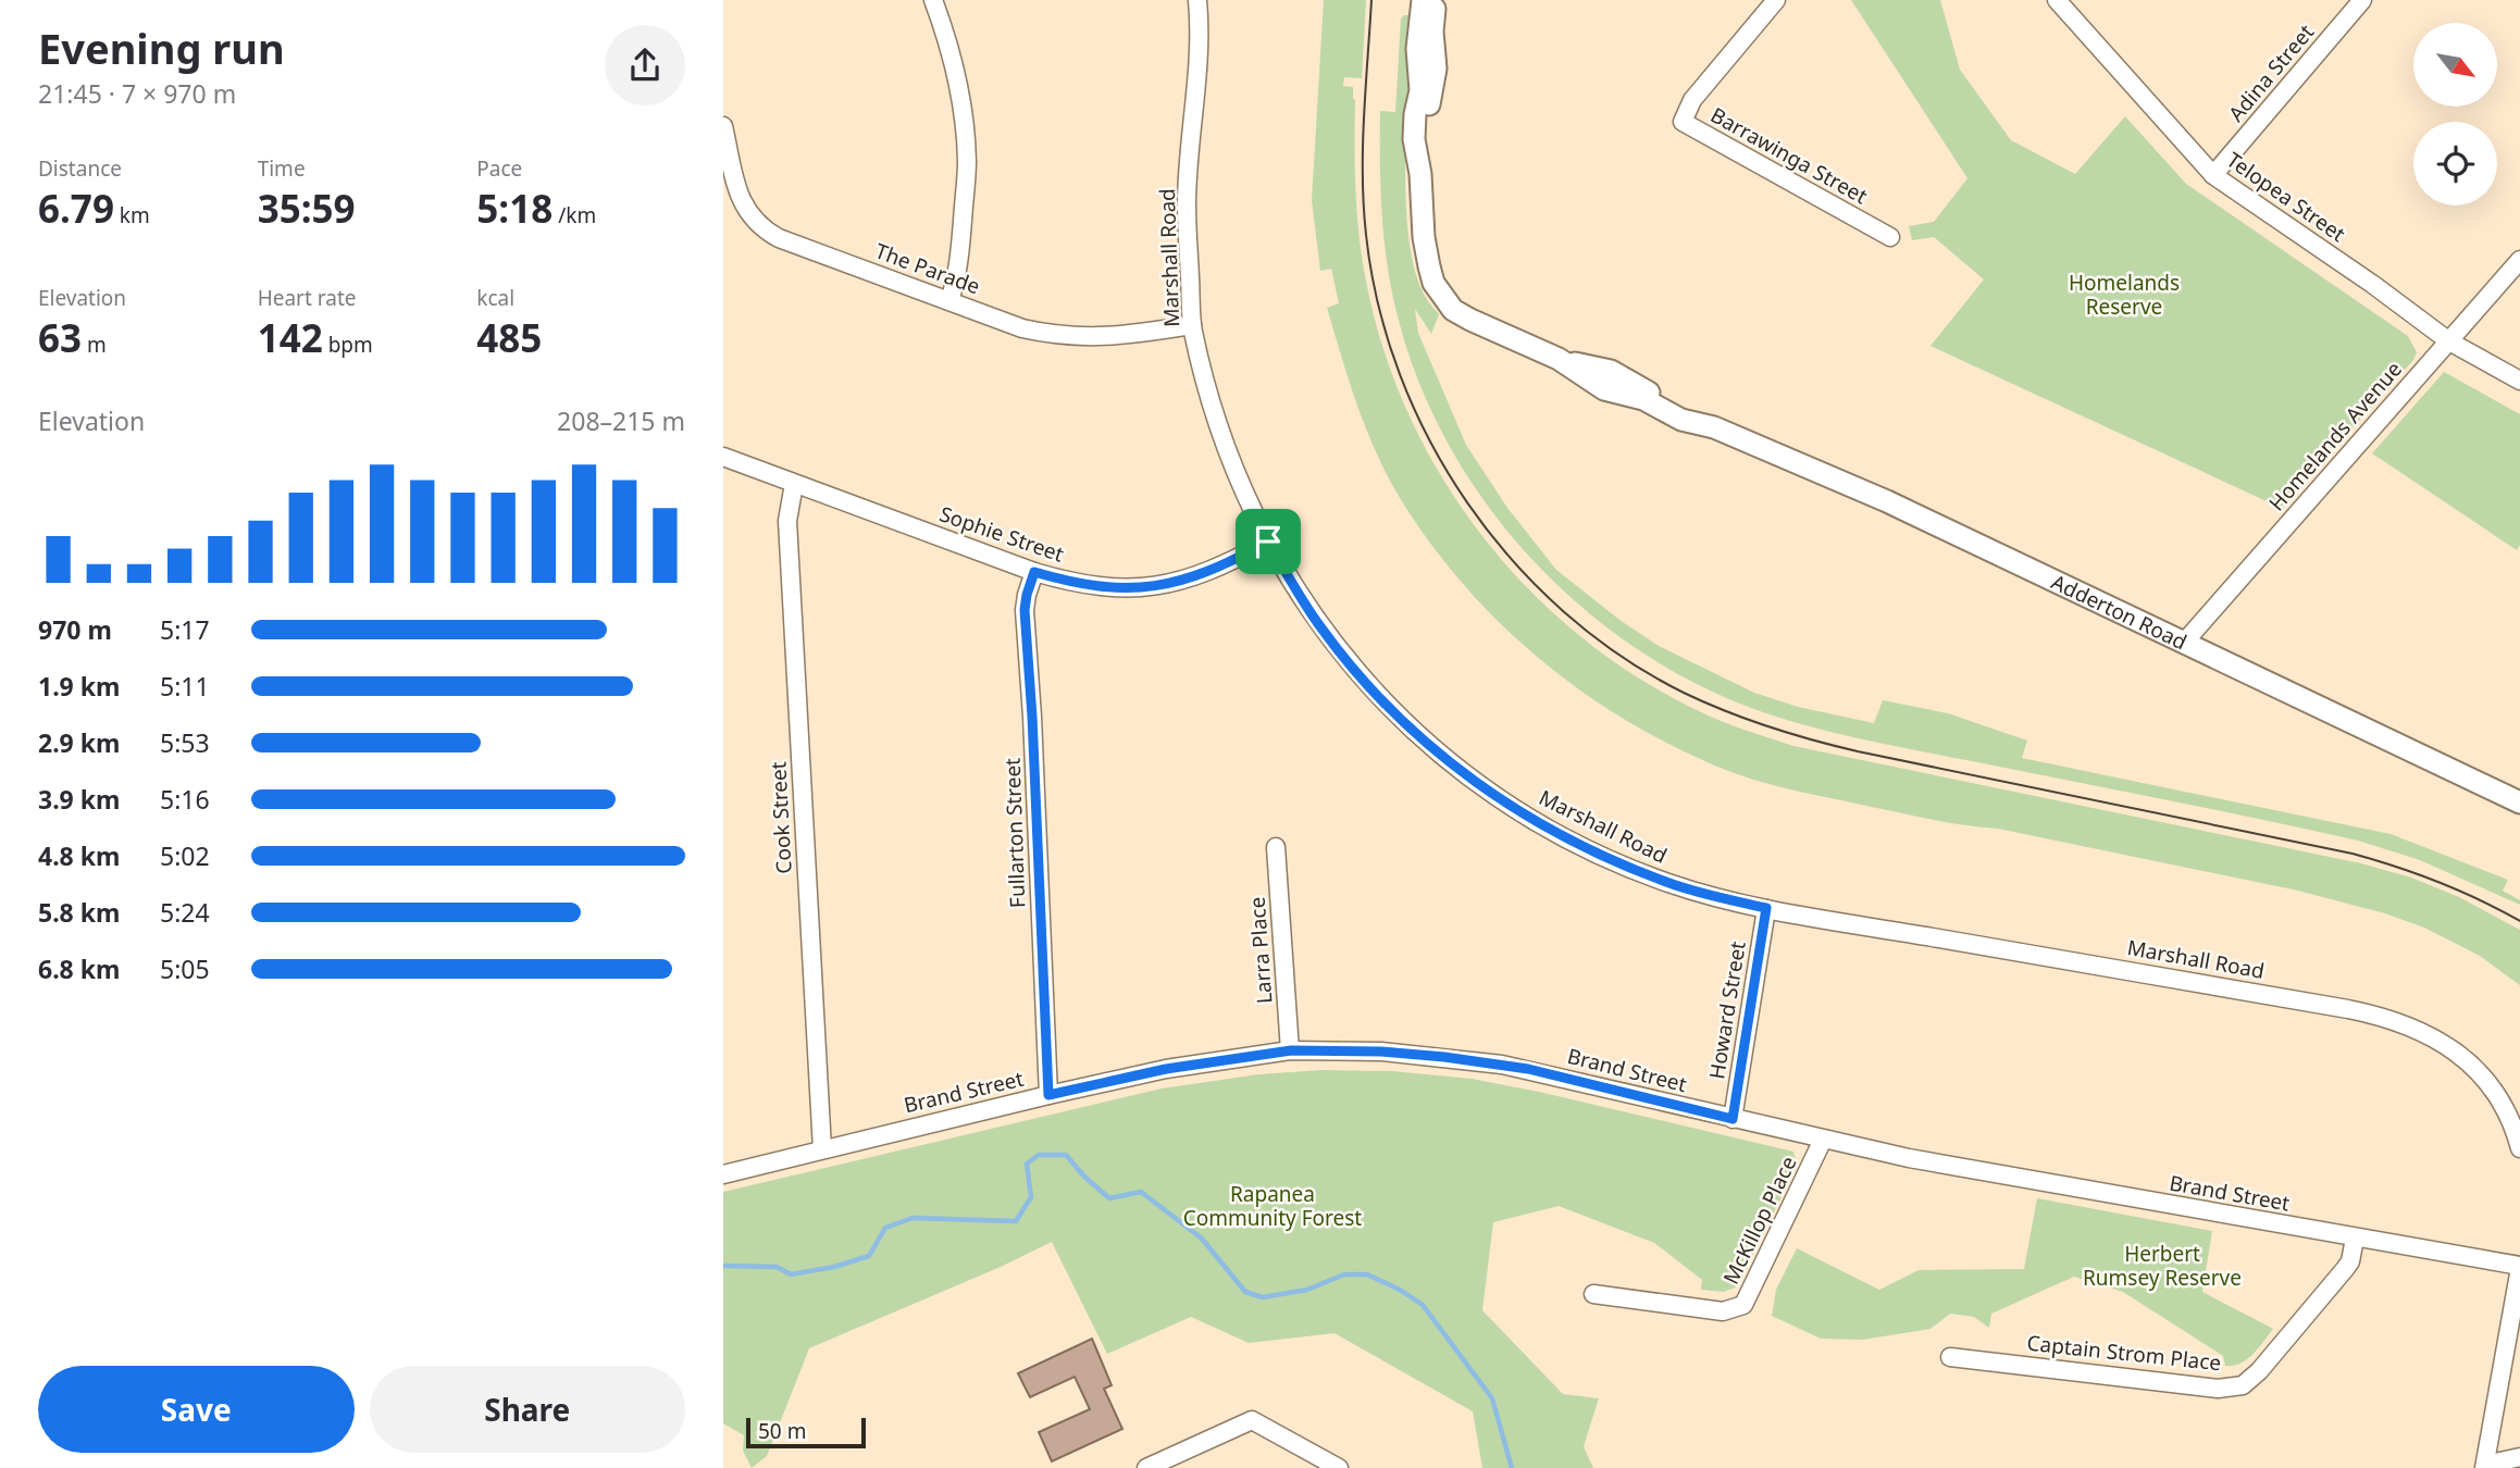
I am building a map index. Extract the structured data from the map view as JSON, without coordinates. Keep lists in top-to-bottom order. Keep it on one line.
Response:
{"streets":{"main road":["Adderton Road"],"street":["Adina Street","Barrawinga Street","Telopea Street","Marshall Road","The Parade","Homelands Avenue","Sophie Street","Cook Street","Fullarton Street","Larra Place","Howard Street","Brand Street","McKillop Place","Captain Strom Place"]},"crossings":[["Adina Street","Telopea Street"],["Telopea Street","Homelands Avenue"],["Marshall Road","The Parade"],["Marshall Road","Sophie Street"],["Marshall Road","Howard Street"],["Homelands Avenue","Adderton Road"],["Sophie Street","Cook Street"],["Sophie Street","Fullarton Street"],["Cook Street","Brand Street"],["Fullarton Street","Brand Street"],["Larra Place","Brand Street"],["Howard Street","Brand Street"],["Brand Street","McKillop Place"],["Brand Street","Captain Strom Place"]],"parks":["Homelands Reserve","Rapanea Community Forest","Herbert Rumsey Reserve"],"scale_bar":"50 m","north":"bottom right","page":{"heading":["Evening run","21:45 · 7 × 970 m"],"stats":[["Distance","6.79 km"],["Time","35:59"],["Pace","5:18 /km"],["Elevation","63 m"],["Heart rate","142 bpm"],["kcal","485"]],"chart":["Elevation","208–215 m"],"list":[{"name":"970 m","note":"5:17"},{"name":"1.9 km","note":"5:11"},{"name":"2.9 km","note":"5:53"},{"name":"3.9 km","note":"5:16"},{"name":"4.8 km","note":"5:02"},{"name":"5.8 km","note":"5:24"},{"name":"6.8 km","note":"5:05"}],"buttons":["Save","Share"],"scale":"50 m"}}
